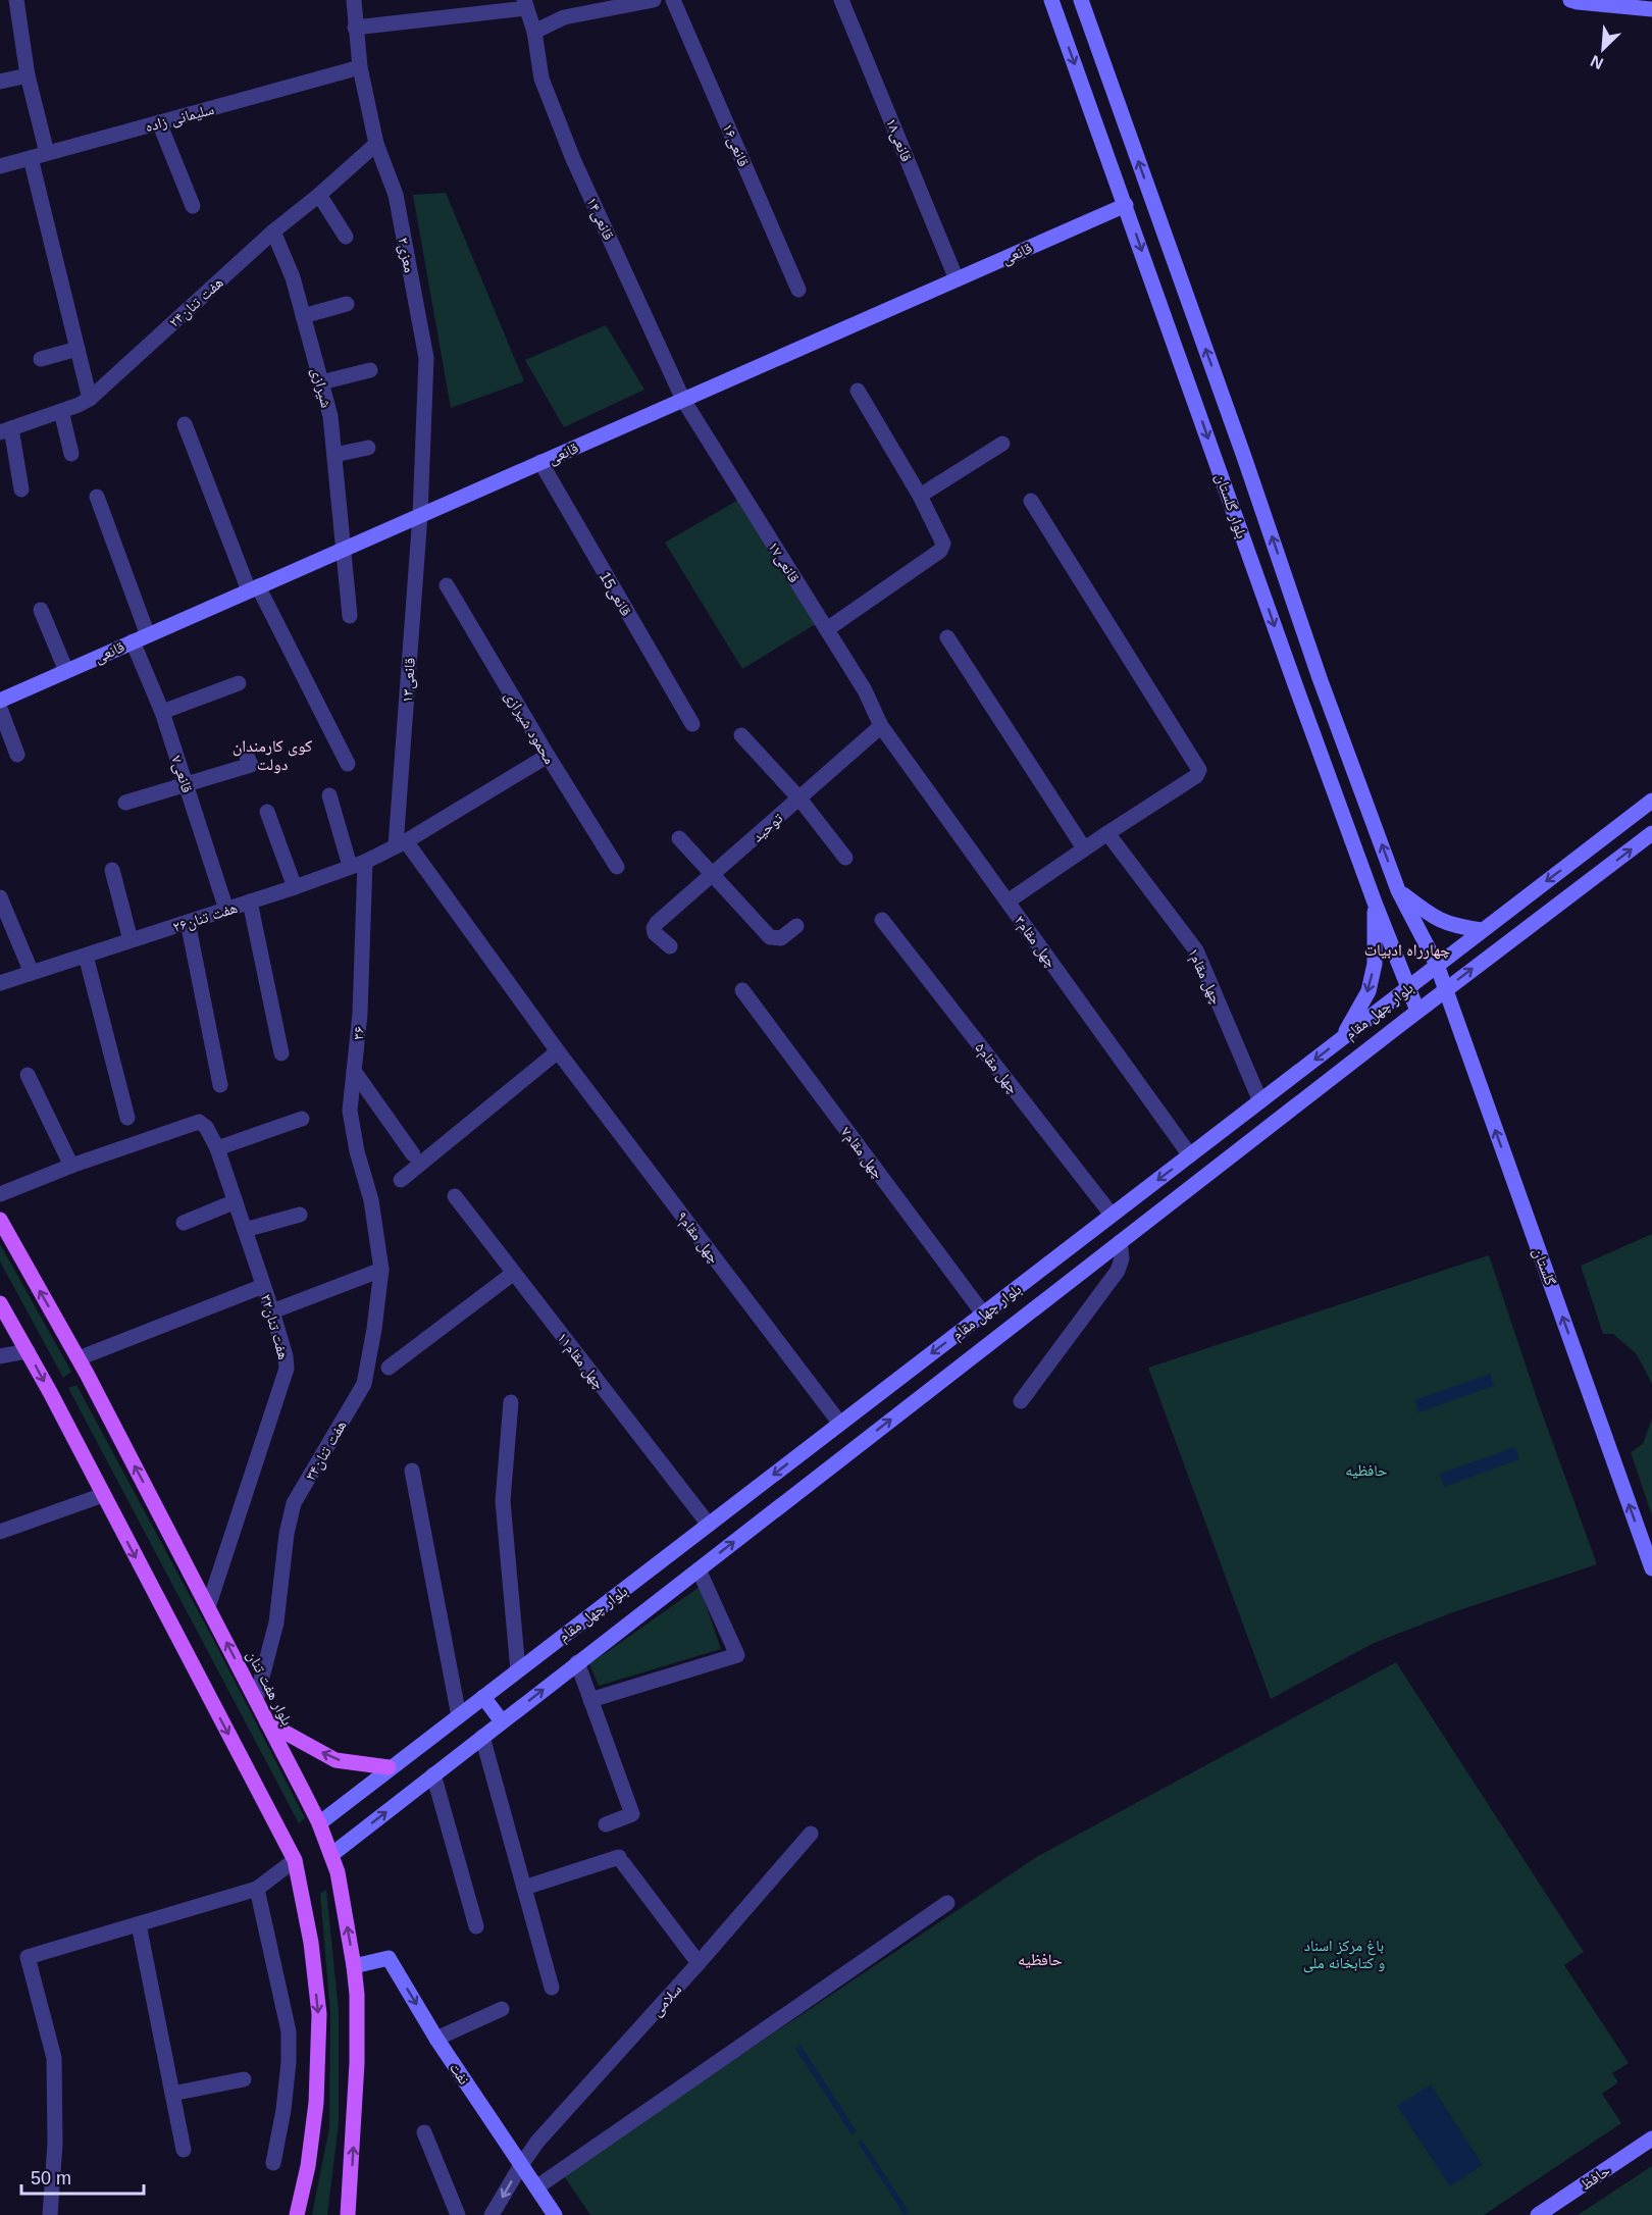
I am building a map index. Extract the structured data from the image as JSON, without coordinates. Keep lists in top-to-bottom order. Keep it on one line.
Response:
{"streets":{"main road":["قانعی","بلوار گلستان","بلوار چهل مقام","گلستان","بلوار هفت تنان","نفت","حافظ"],"street":["سلیمانی زاده","۱۸قانعی","۱۶قانعی","۱۴قانعی","۲معزی","هفت تنان۲۴","شیرازی","۱۷قانعی","15قانعی","۱۳قانعی","محمود شیرازی","۷قانعی","توحید","هفت تنان۲۶","چهل مقام۳","چهل مقام۱","۳۶","چهل مقام۵","چهل مقام۷","چهل مقام۹","هفت تنان۳۲","چهل مقام۱۱","هفت تنان۳۴","سلامی"]},"crossings":[["سلیمانی زاده","۲معزی"],["۱۸قانعی","قانعی"],["۱۴قانعی","قانعی"],["۱۴قانعی","۱۷قانعی"],["قانعی","۲معزی"],["قانعی","شیرازی"],["قانعی","بلوار گلستان"],["قانعی","۱۷قانعی"],["قانعی","15قانعی"],["قانعی","۱۳قانعی"],["قانعی","۷قانعی"],["۲معزی","هفت تنان۲۴"],["۲معزی","۱۳قانعی"],["هفت تنان۲۴","شیرازی"],["بلوار گلستان","بلوار چهل مقام"],["بلوار گلستان","گلستان"],["۱۷قانعی","توحید"],["۱۷قانعی","چهل مقام۳"],["۱۳قانعی","هفت تنان۲۶"],["۱۳قانعی","چهل مقام۹"],["محمود شیرازی","هفت تنان۲۶"],["۷قانعی","هفت تنان۲۶"],["توحید","چهل مقام۳"],["هفت تنان۲۶","۳۶"],["هفت تنان۲۶","چهل مقام۹"],["چهل مقام۳","بلوار چهل مقام"],["چهل مقام۱","بلوار چهل مقام"],["بلوار چهل مقام","چهل مقام۵"],["بلوار چهل مقام","چهل مقام۷"],["بلوار چهل مقام","چهل مقام۹"],["بلوار چهل مقام","گلستان"],["بلوار چهل مقام","چهل مقام۱۱"],["بلوار چهل مقام","بلوار هفت تنان"],["۳۶","هفت تنان۳۴"],["هفت تنان۳۲","بلوار هفت تنان"],["هفت تنان۳۴","بلوار هفت تنان"],["بلوار هفت تنان","نفت"],["سلامی","نفت"]],"one_way":["گلستان"],"districts":["کوی کارمندان دولت","چهارراه ادبیات","حافظیه"],"parks":["حافظیه","باغ مرکز اسناد و کتابخانه ملی"],"scale_bar":"50 m","north":"bottom left"}
